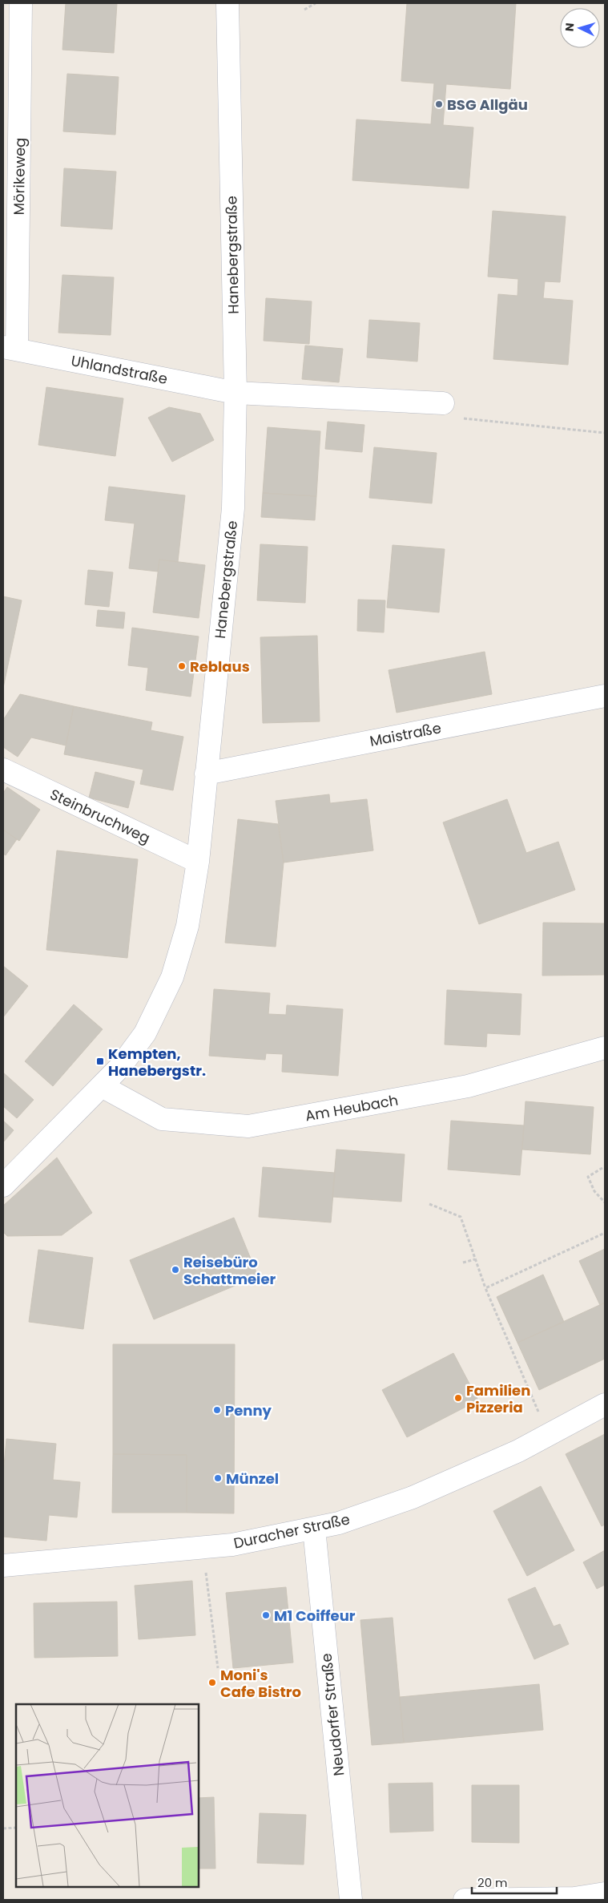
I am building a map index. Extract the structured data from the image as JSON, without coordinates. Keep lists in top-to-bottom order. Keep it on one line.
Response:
{"streets":{"street":["Mörikeweg","Hanebergstraße","Uhlandstraße","Maistraße","Steinbruchweg","Am Heubach","Duracher Straße","Neudorfer Straße"]},"crossings":[["Mörikeweg","Uhlandstraße"],["Hanebergstraße","Uhlandstraße"],["Hanebergstraße","Maistraße"],["Hanebergstraße","Steinbruchweg"],["Hanebergstraße","Am Heubach"],["Duracher Straße","Neudorfer Straße"]],"places":{"other":["BSG Allgäu","Reblaus","Reisebüro Schattmeier","Familien Pizzeria","Penny","Münzel","M1 Coiffeur","Moni's Cafe Bistro"],"transit":["Kempten, Hanebergstr."]},"scale_bar":"20 m","north":"left"}
